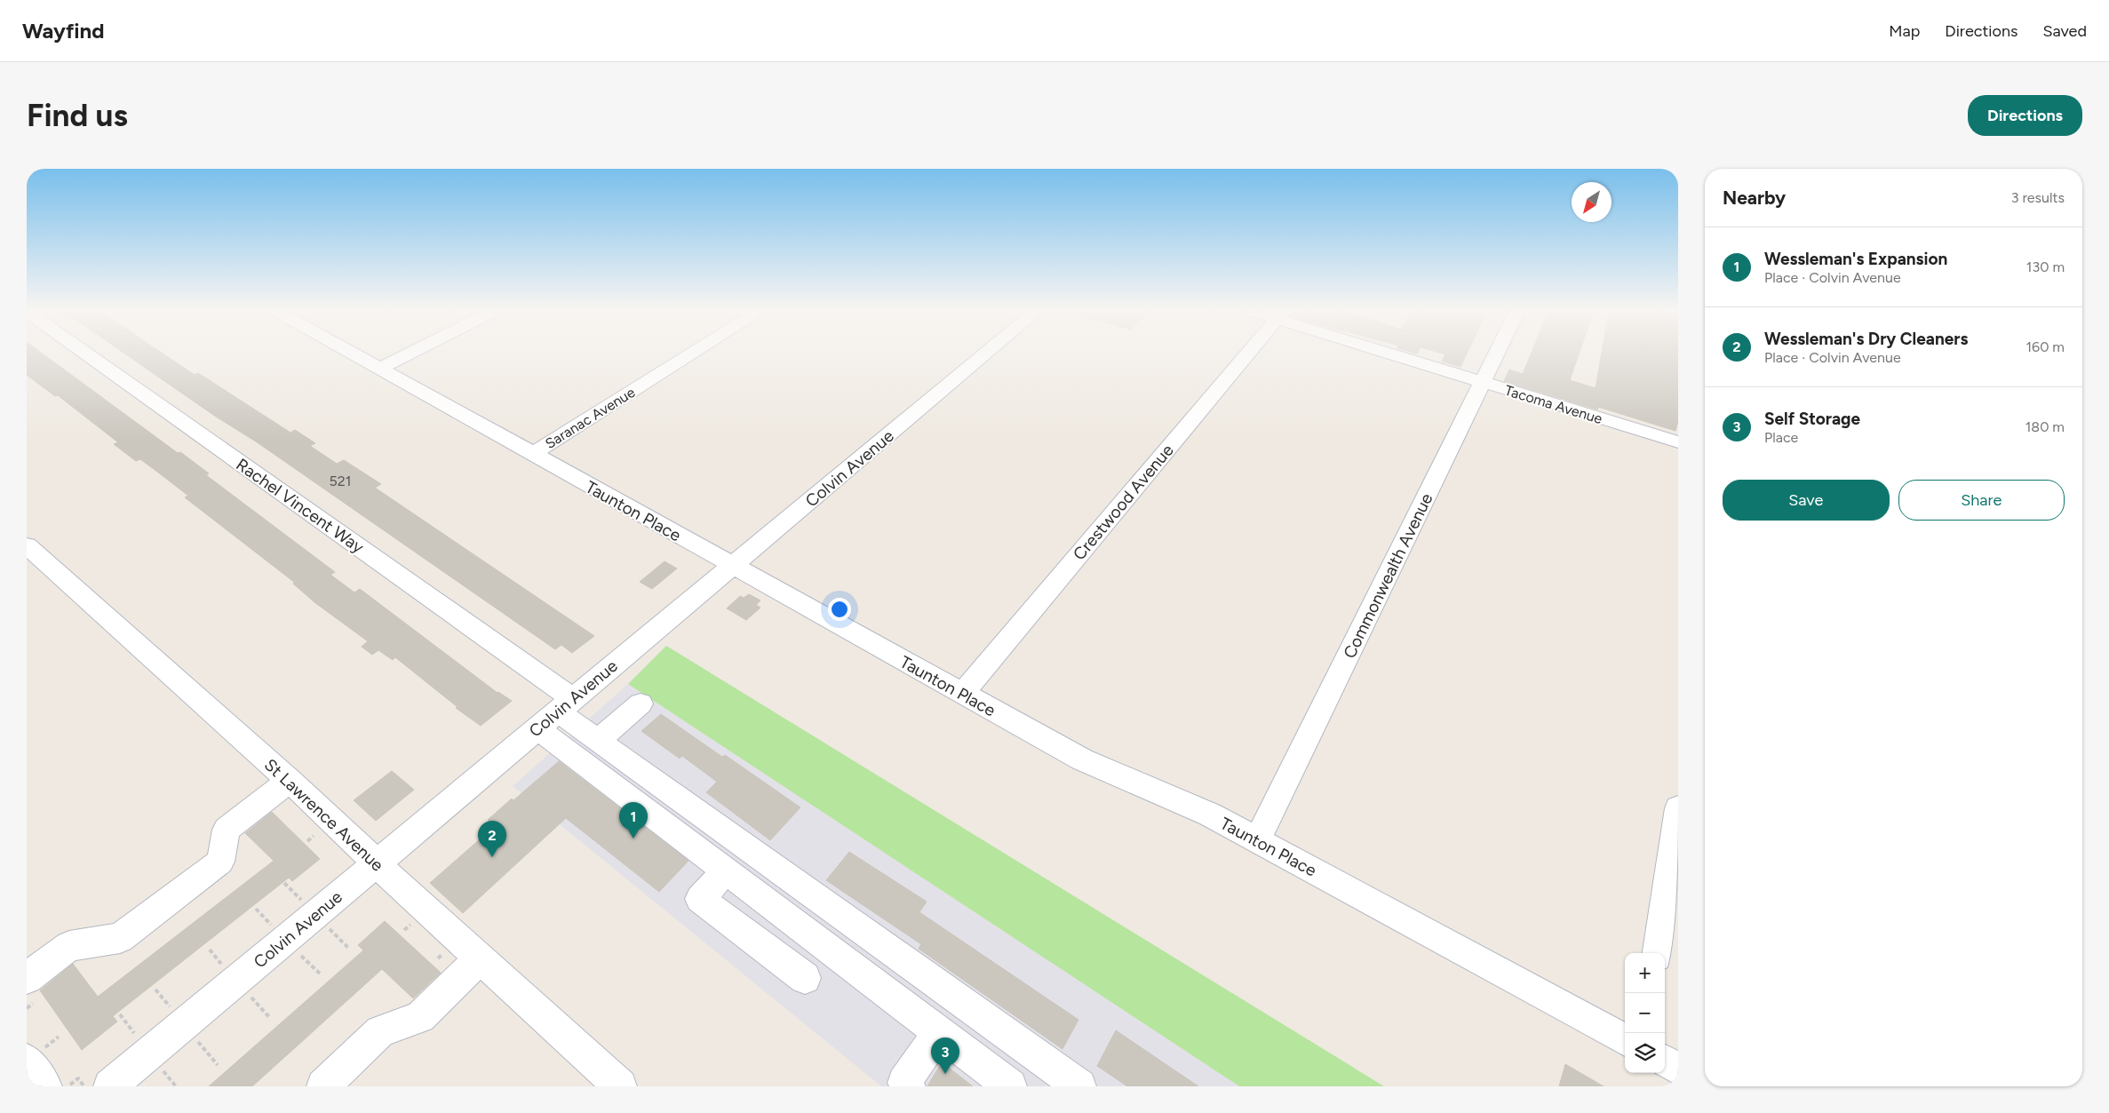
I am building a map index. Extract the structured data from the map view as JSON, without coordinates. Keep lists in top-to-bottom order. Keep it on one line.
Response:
{"streets":{"street":["Tacoma Avenue","Saranac Avenue","Colvin Avenue","Crestwood Avenue","Rachel Vincent Way","Taunton Place","Commonwealth Avenue","St Lawrence Avenue"]},"crossings":[["Tacoma Avenue","Commonwealth Avenue"],["Saranac Avenue","Taunton Place"],["Colvin Avenue","Rachel Vincent Way"],["Colvin Avenue","Taunton Place"],["Colvin Avenue","St Lawrence Avenue"],["Crestwood Avenue","Taunton Place"],["Taunton Place","Commonwealth Avenue"]],"house_numbers":["521"],"north":"bottom left","page":{"header":"Wayfind","nav":["Map","Directions","Saved"],"buttons":["Directions",["Save","Share"]],"title":"Find us","heading":["Nearby","3 results"],"list":[{"mark":"1","name":"Wessleman's Expansion","note":"Place · Colvin Avenue","value":"130 m"},{"mark":"2","name":"Wessleman's Dry Cleaners","note":"Place · Colvin Avenue","value":"160 m"},{"mark":"3","name":"Self Storage","note":"Place","value":"180 m"}],"pins":["1","2","3"],"map_buttons":["+","−"]}}
